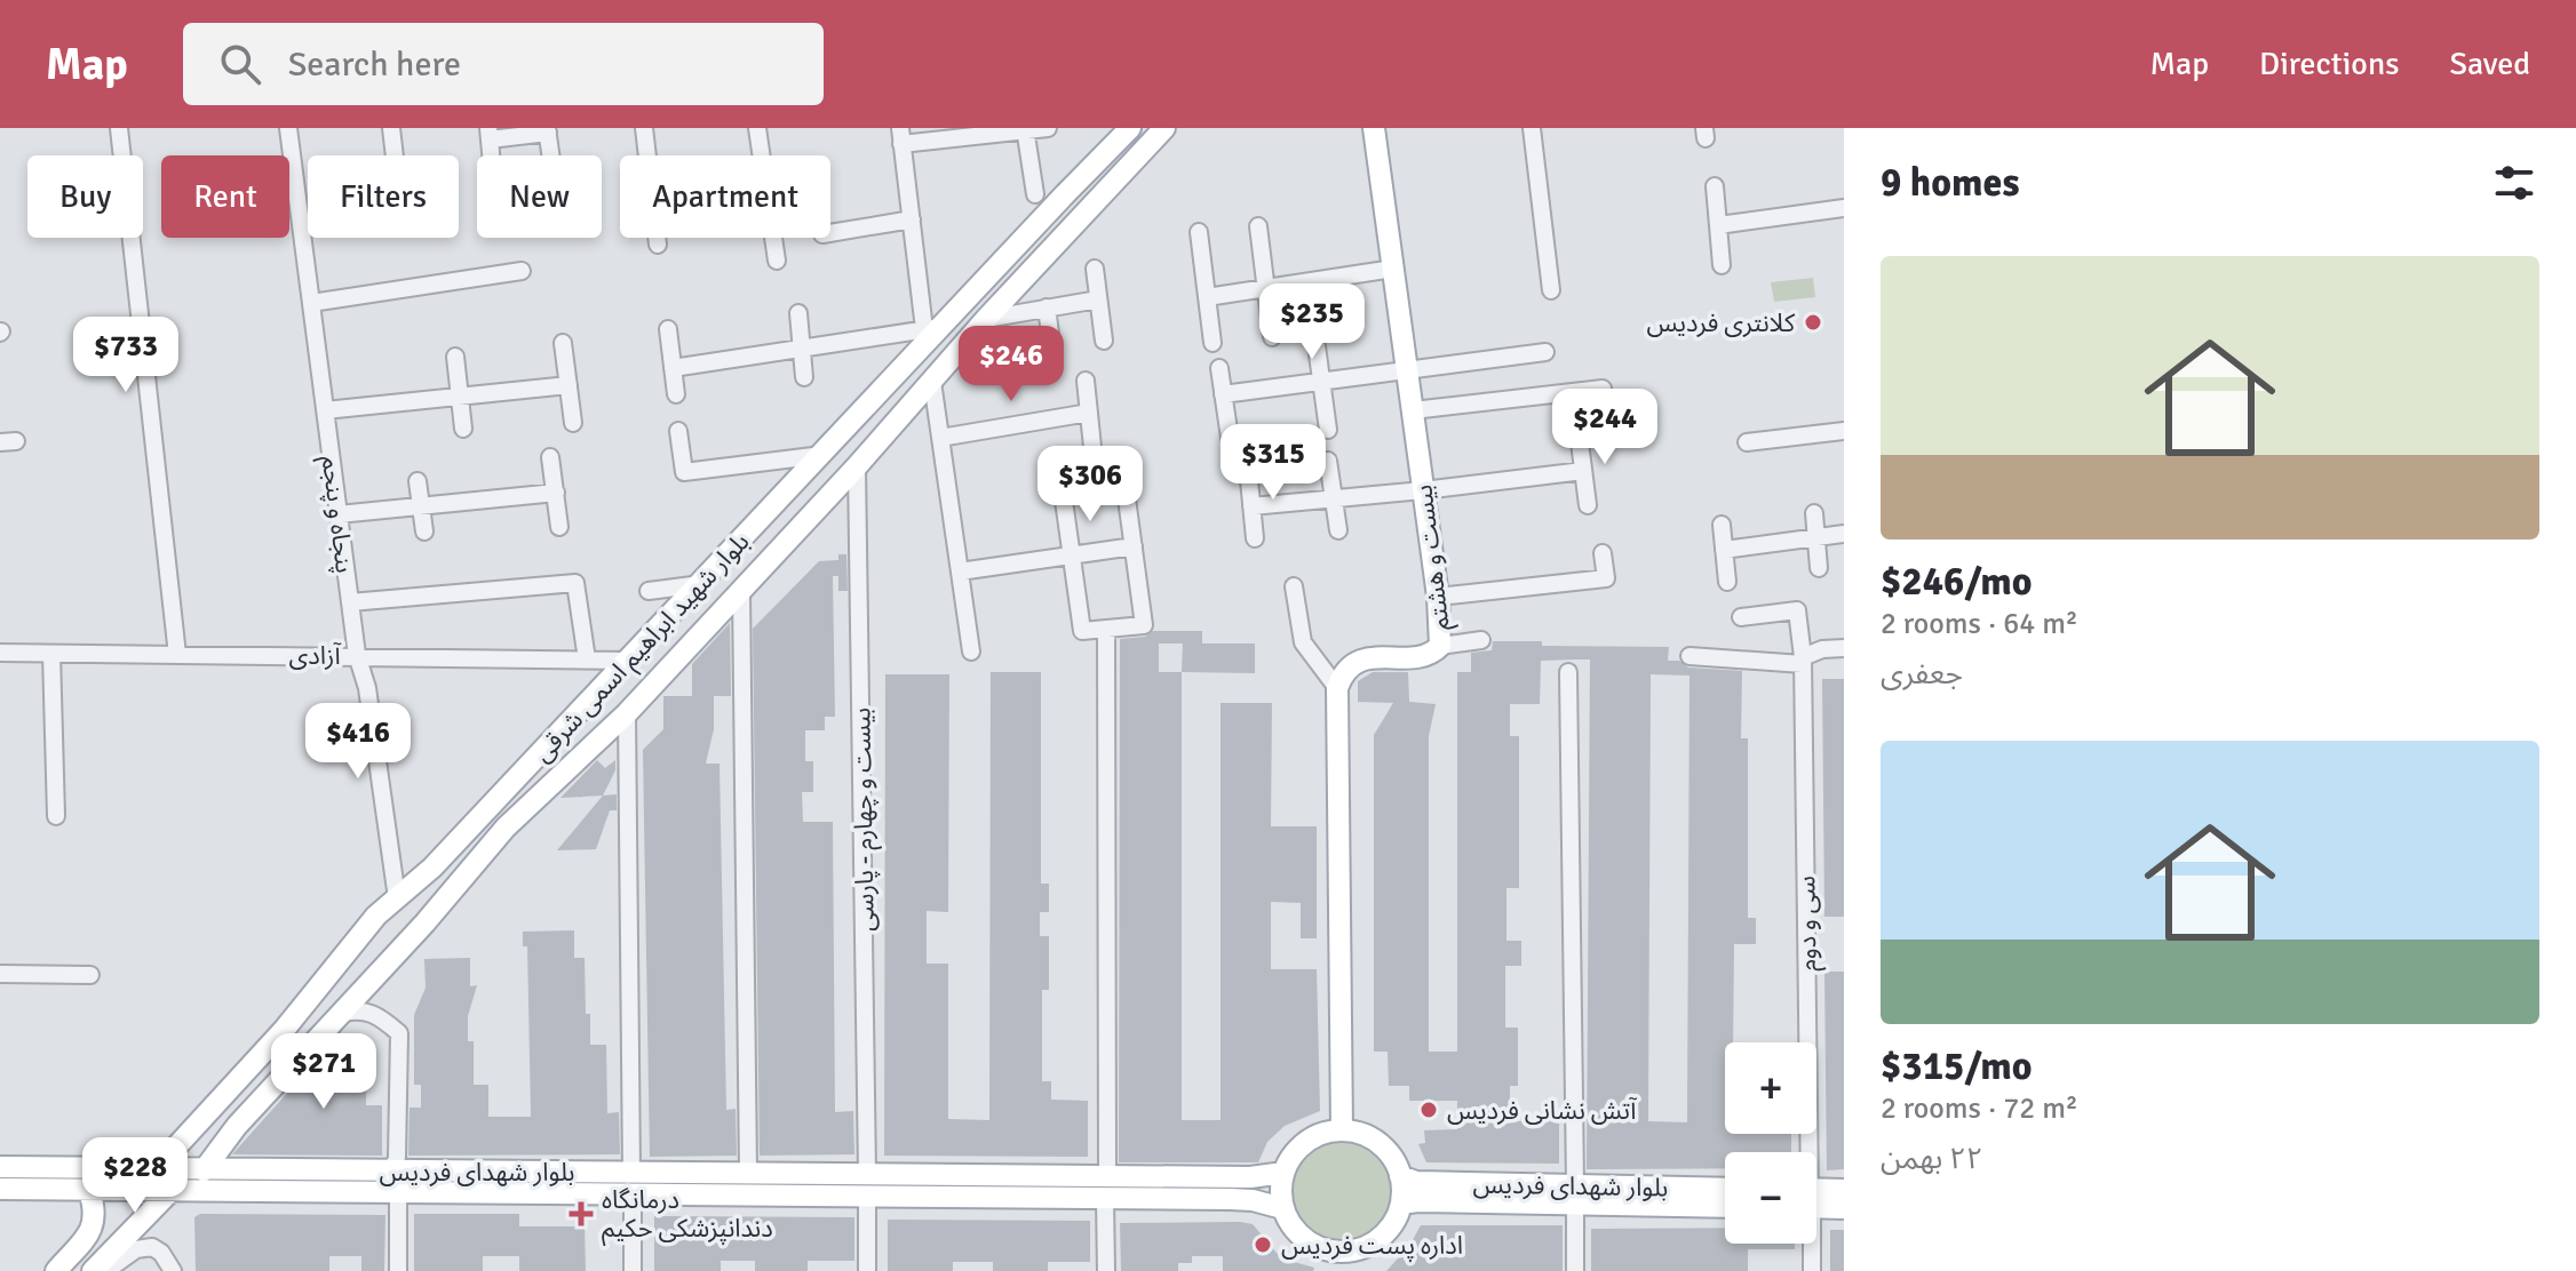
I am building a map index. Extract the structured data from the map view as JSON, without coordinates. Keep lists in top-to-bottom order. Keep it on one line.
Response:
{"streets":{"main road":["بیست و هشتم","بلوار شهید ابراهیم اسمی شرقی","بلوار شهدای فردیس"],"street":["پنجاه و پنجم","آزادی","بیست و چهارم - پارسی","سی و دوم"]},"crossings":[["پنجاه و پنجم","بلوار شهید ابراهیم اسمی شرقی"],["پنجاه و پنجم","آزادی"],["بلوار شهید ابراهیم اسمی شرقی","آزادی"],["بلوار شهید ابراهیم اسمی شرقی","بیست و چهارم - پارسی"],["بلوار شهید ابراهیم اسمی شرقی","بلوار شهدای فردیس"],["بیست و چهارم - پارسی","بلوار شهدای فردیس"]],"places":{"other":["کلانتری فردیس","آتش نشانی فردیس","اداره پست فردیس"],"health":["درمانگاه دندانپزشکی حکیم"]},"page":{"header":"Map","search":"Search here","nav":["Map","Directions","Saved"],"heading":"9 homes","chip":["Buy","Rent","Filters","New","Apartment"],"list":[{"name":"$246/mo","note":"2 rooms · 64 m² · جعفری"},{"name":"$315/mo","note":"2 rooms · 72 m² · ٢٢ بهمن"}],"price":["$235","$733","$246","$244","$315","$306","$416","$271","$228"],"map_buttons":["+","−"]}}
